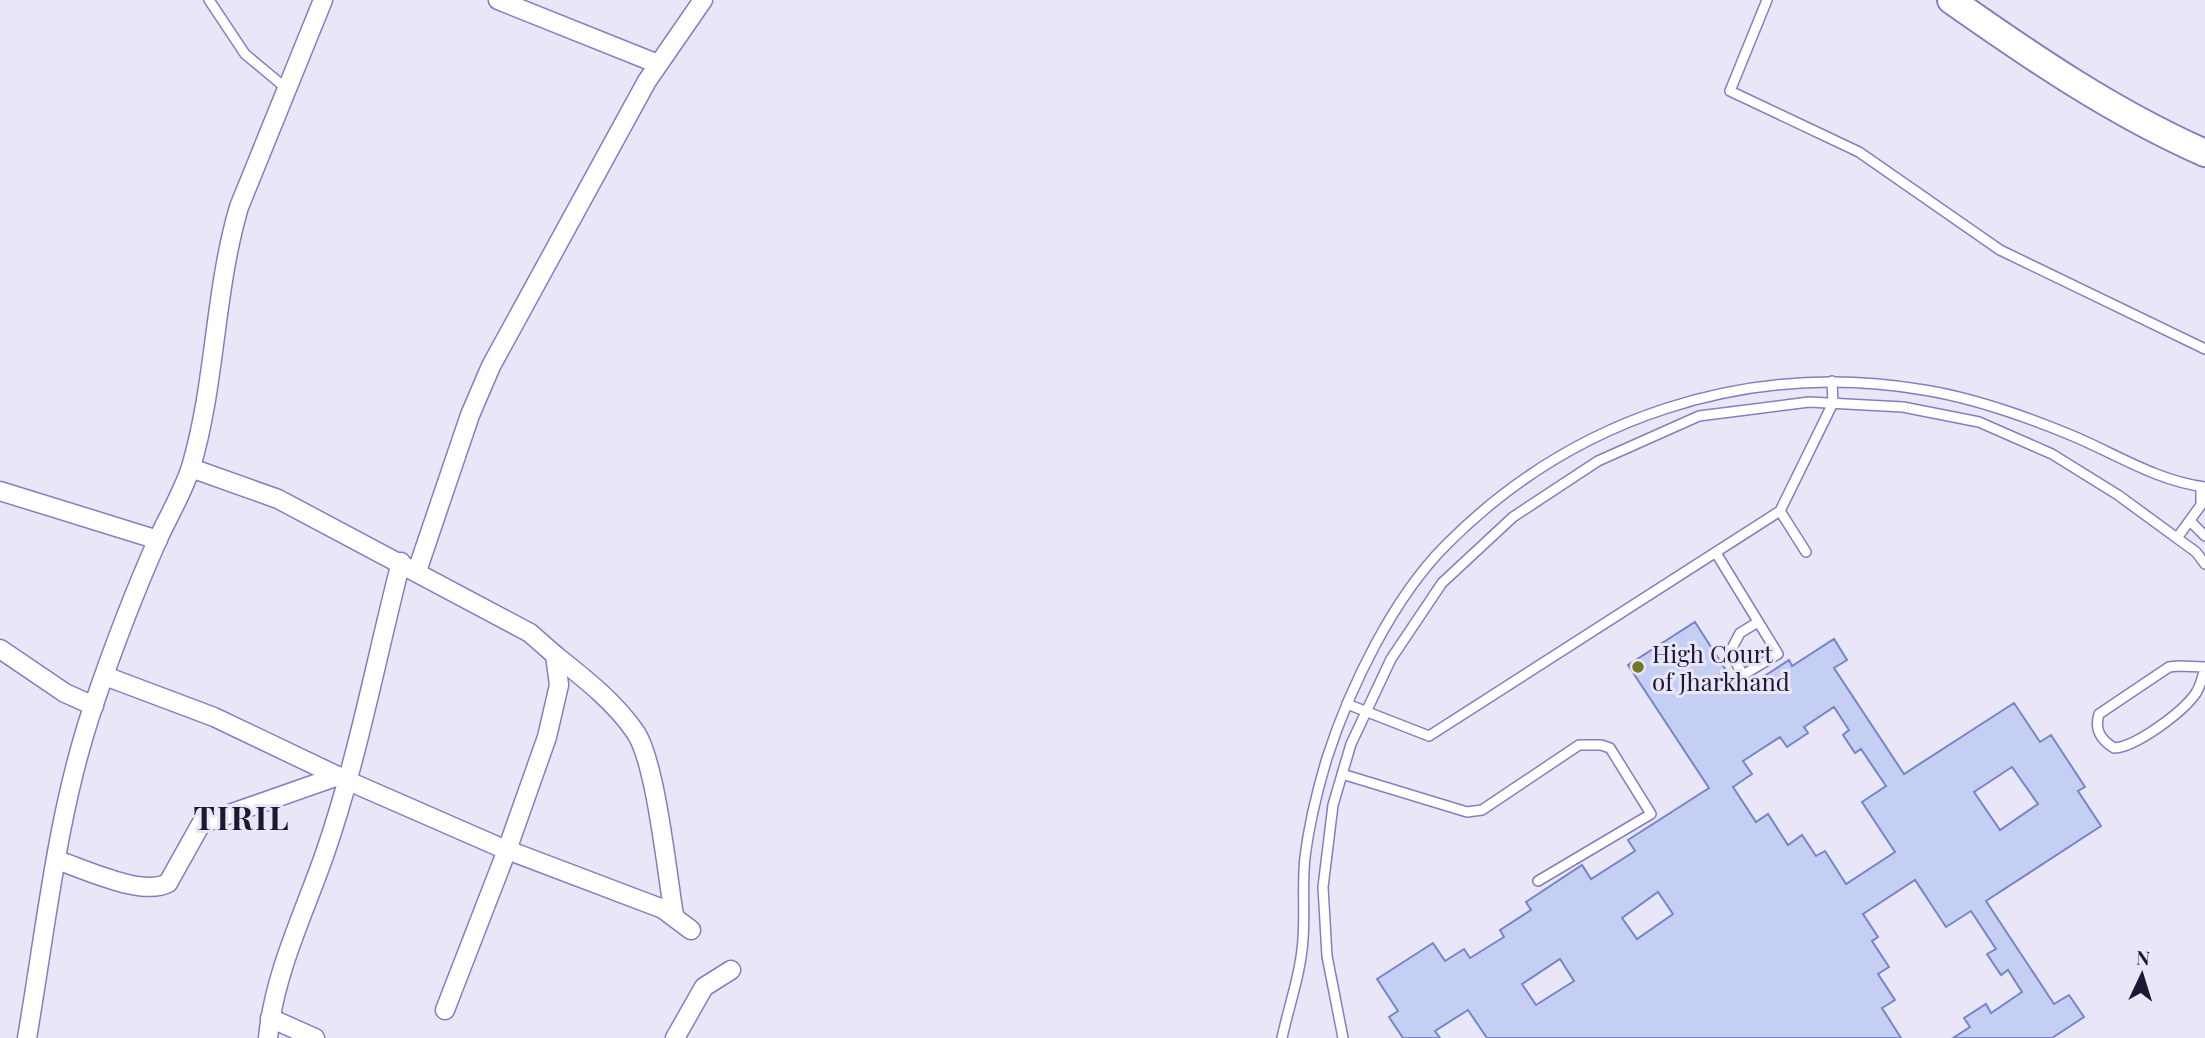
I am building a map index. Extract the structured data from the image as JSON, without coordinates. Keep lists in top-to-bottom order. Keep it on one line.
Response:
{"districts":["TIRIL"],"places":["High Court of Jharkhand"],"north":"top"}
